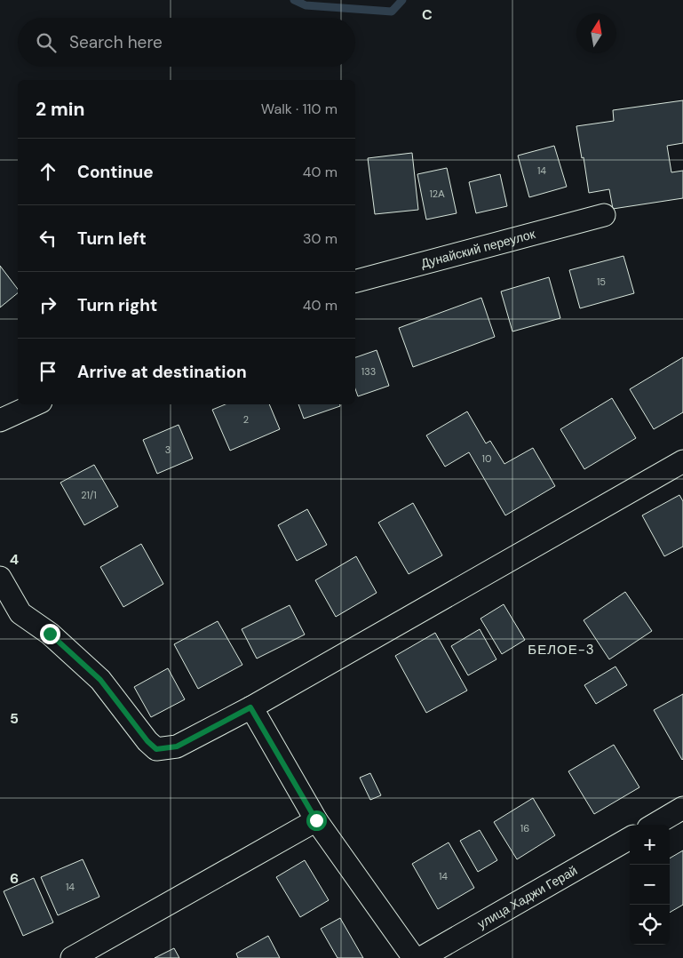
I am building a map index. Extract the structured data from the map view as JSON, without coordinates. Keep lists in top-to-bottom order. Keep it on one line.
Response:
{"streets":{"street":["Дунайский переулок","улица Хаджи Герай"]},"districts":["БЕЛОЕ-3"],"house_numbers":["14","12А","15","133","2","3","10","21/1","16","14","14"],"north":"top","page":{"search":"Search here","heading":["2 min","Walk · 110 m"],"list":[["Continue","40 m"],["Turn left","30 m"],["Turn right","40 m"],"Arrive at destination"],"map_buttons":["+","−"]},"grid":{"columns":["C"],"rows":["4","5","6"]}}
